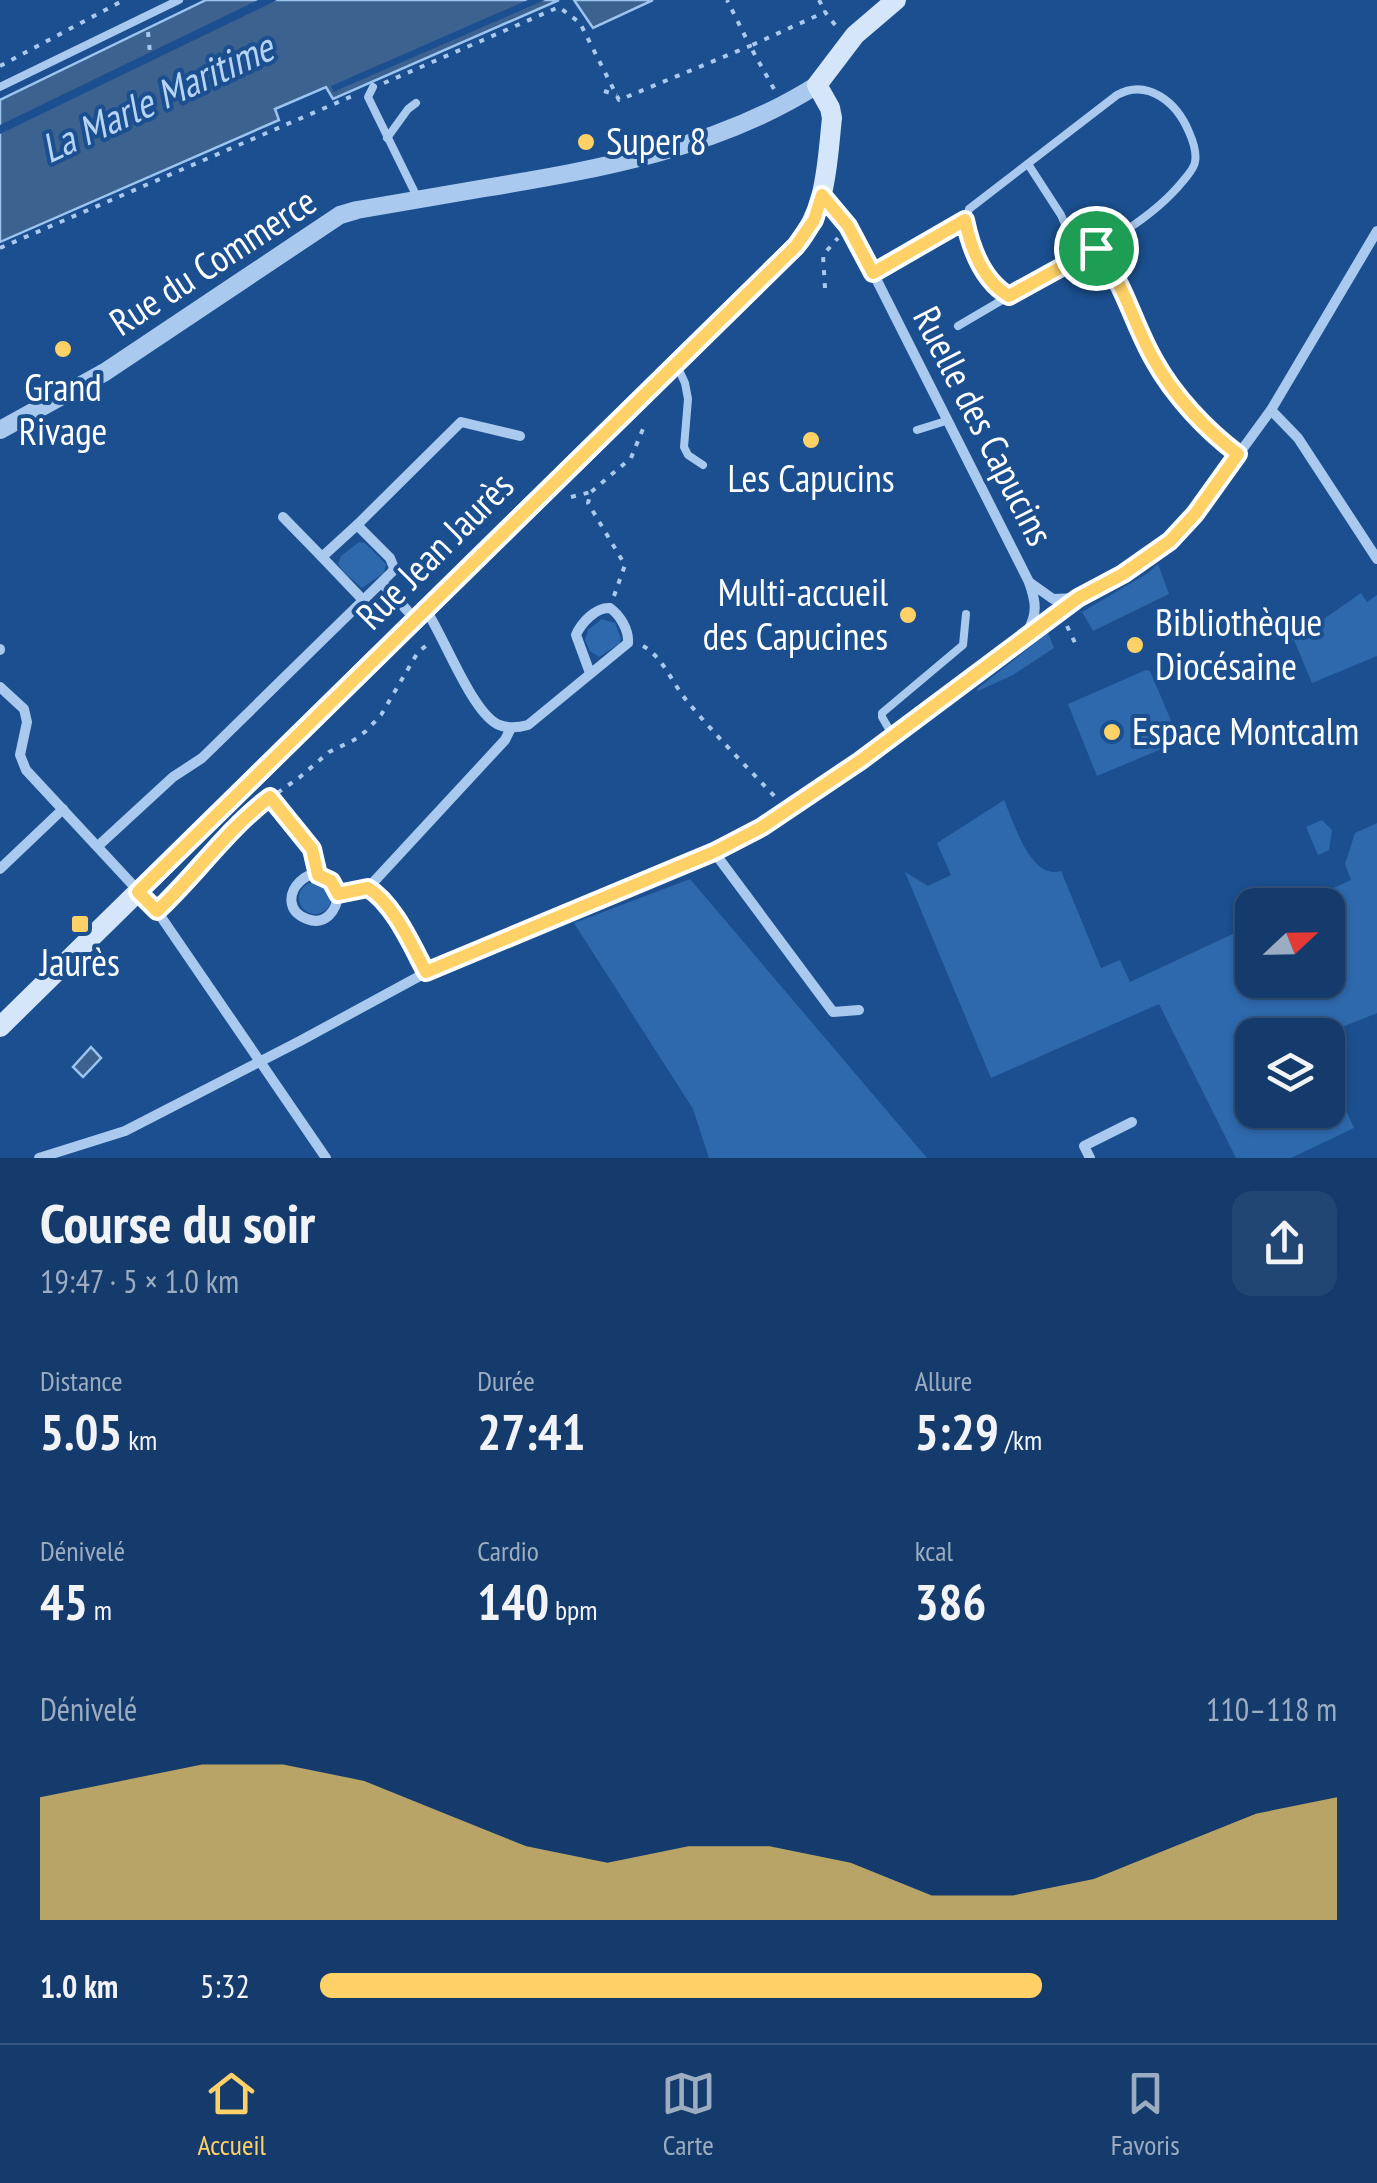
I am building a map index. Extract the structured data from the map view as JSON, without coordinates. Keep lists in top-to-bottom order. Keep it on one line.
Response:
{"streets":{"main road":["Rue Jean Jaurès"],"street":["Rue du Commerce","Ruelle des Capucins"]},"crossings":[["Rue du Commerce","Rue Jean Jaurès"],["Ruelle des Capucins","Rue Jean Jaurès"]],"water":["La Marle Maritime"],"places":{"other":["Super 8","Grand Rivage","Les Capucins","Multi-accueil des Capucines","Bibliothèque Diocésaine","Espace Montcalm"],"transit":["Jaurès"]},"north":"right","page":{"heading":["Course du soir","19:47 · 5 × 1.0 km"],"stats":[["Distance","5.05 km"],["Durée","27:41"],["Allure","5:29 /km"],["Dénivelé","45 m"],["Cardio","140 bpm"],["kcal","386"]],"chart":["Dénivelé","110–118 m"],"list":[{"name":"1.0 km","note":"5:32"}],"tabs":["Accueil","Carte","Favoris"]}}
